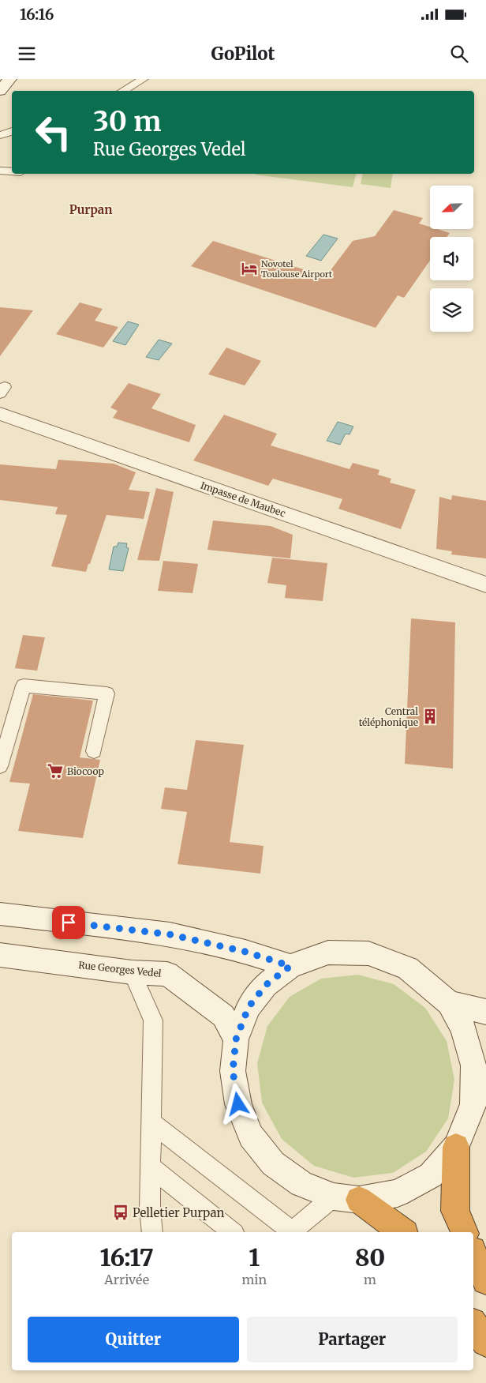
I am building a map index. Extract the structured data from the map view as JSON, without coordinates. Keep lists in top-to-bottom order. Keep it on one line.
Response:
{"streets":{"main road":["Impasse de Maubec","Rue Georges Vedel"]},"districts":["Purpan"],"places":{"hotel":["Novotel Toulouse Airport"],"building":["Central téléphonique"],"supermarket":["Biocoop"],"bus stop":["Pelletier Purpan"]},"north":"bottom left","page":{"status":"16:16","header":"GoPilot","turn":["30 m","Rue Georges Vedel"],"eta":["16:17","Arrivée","1","min","80","m"],"buttons":["Quitter","Partager"]}}
